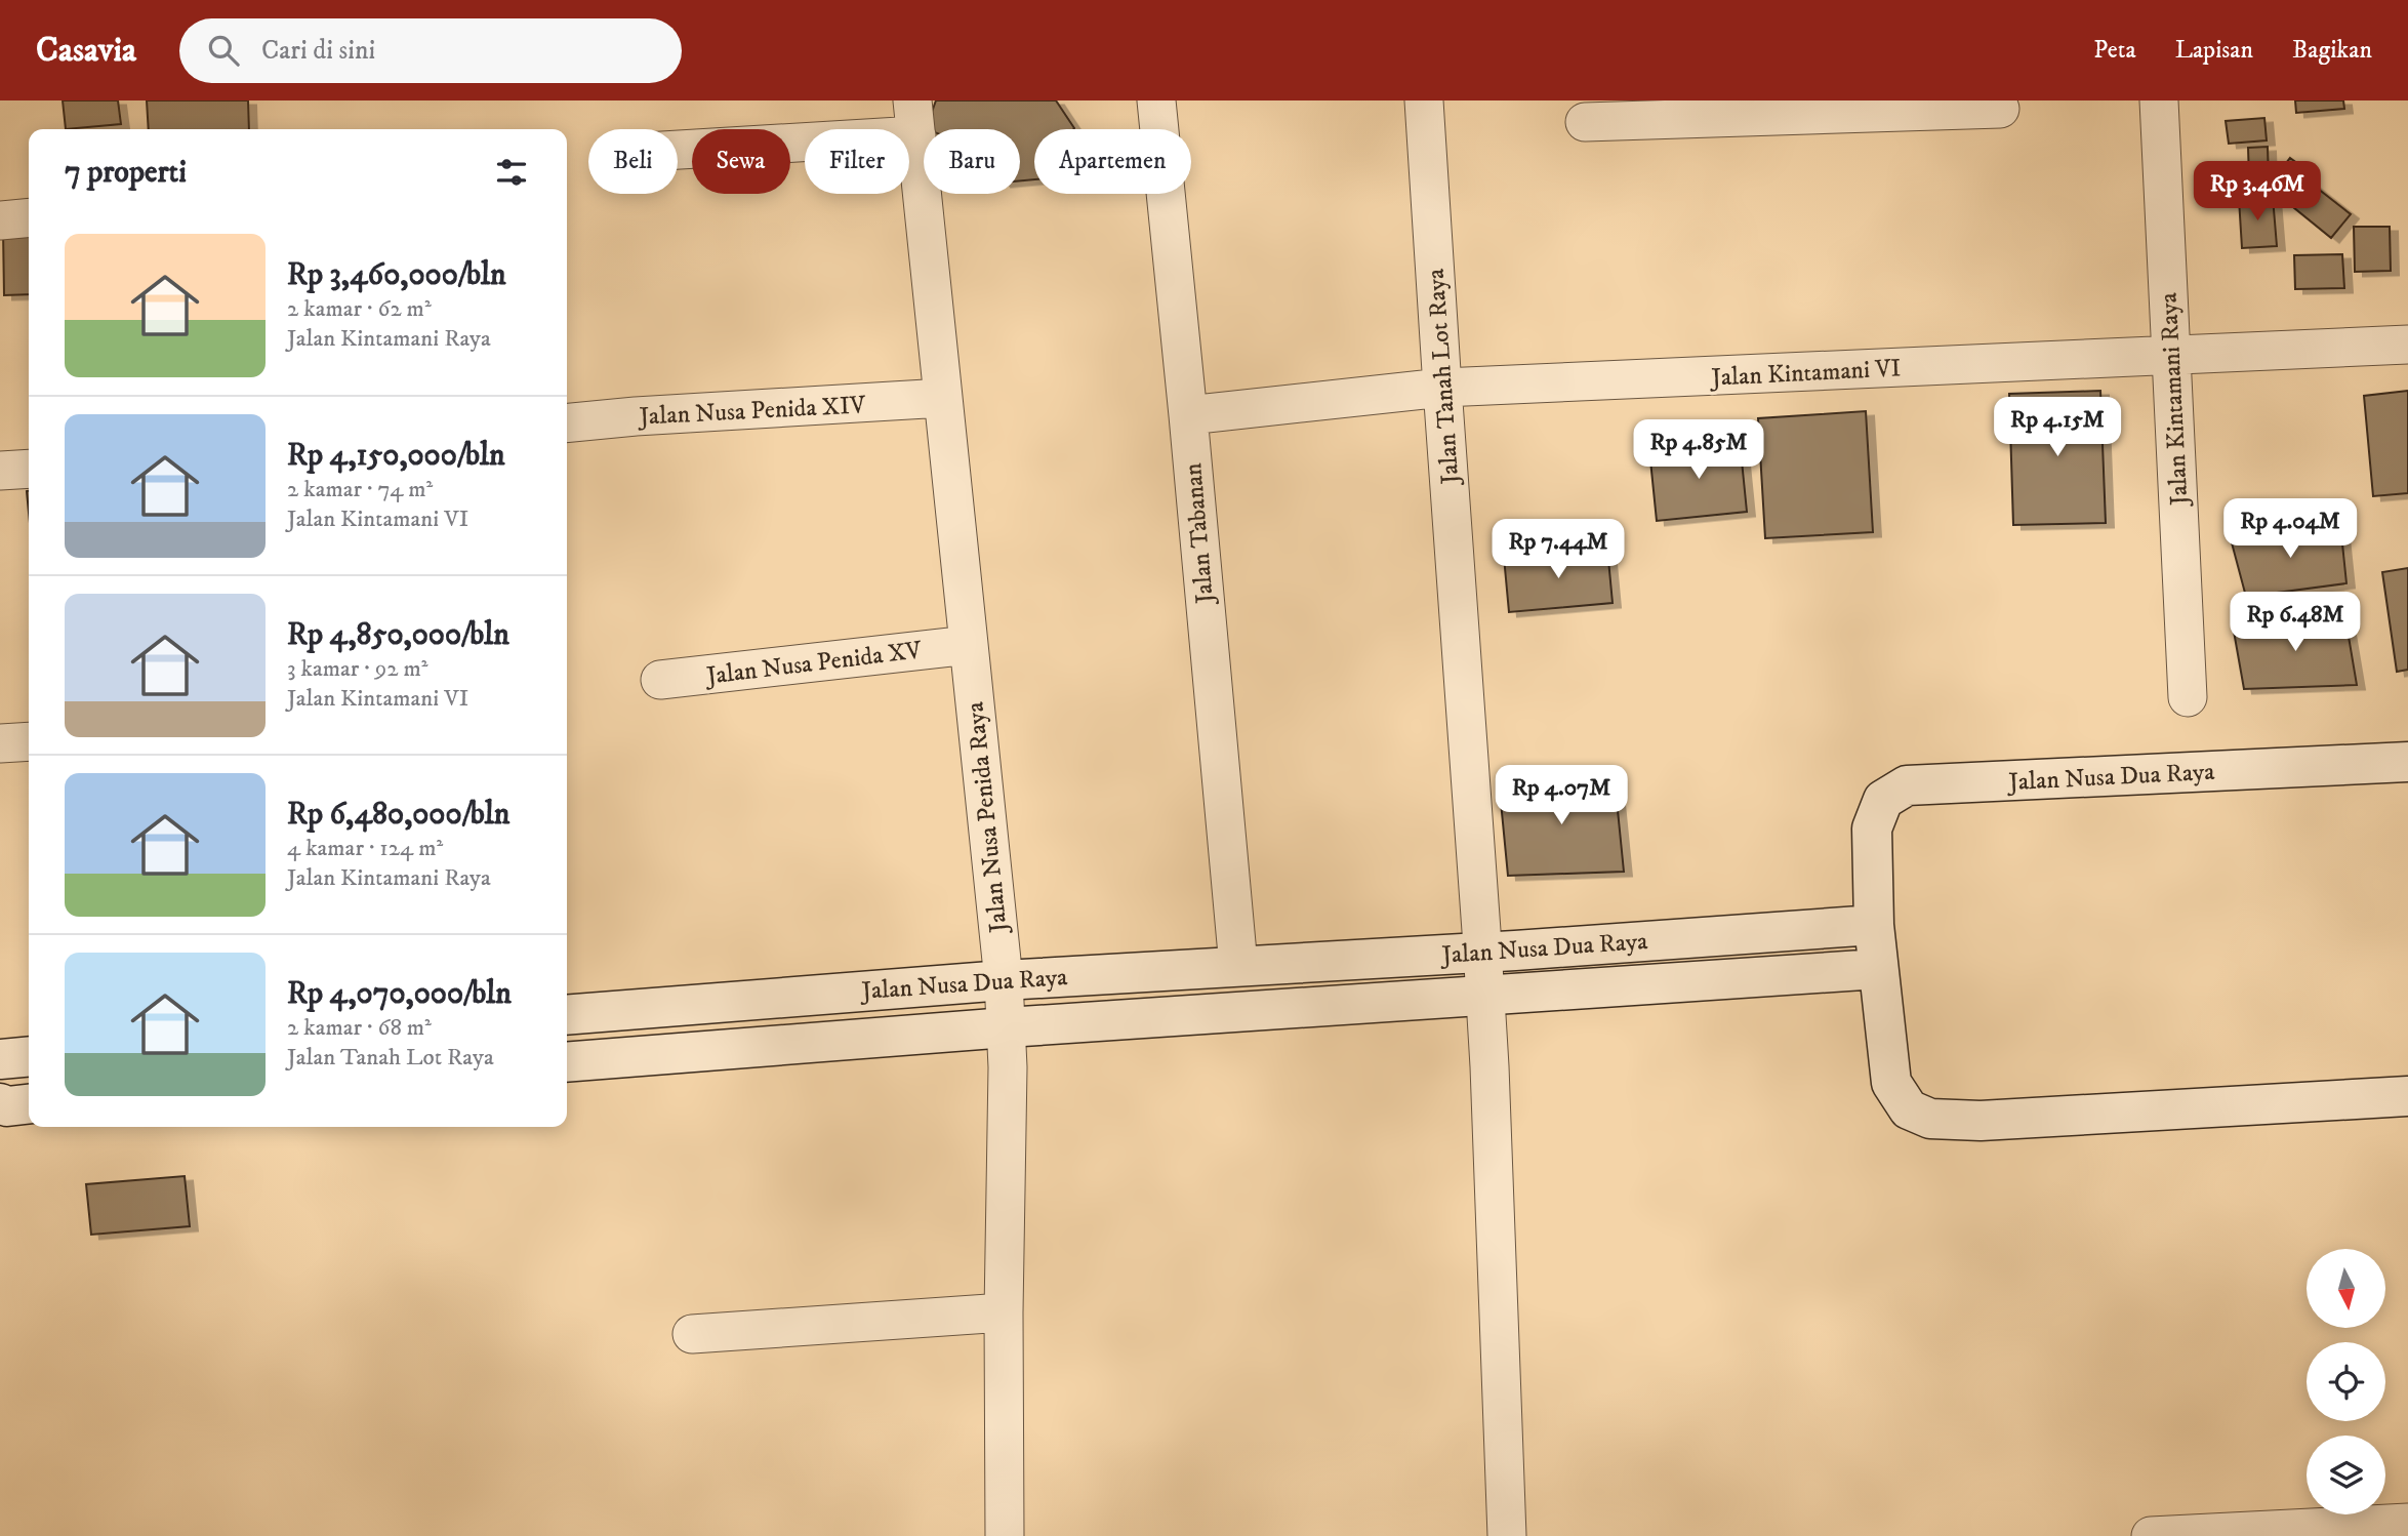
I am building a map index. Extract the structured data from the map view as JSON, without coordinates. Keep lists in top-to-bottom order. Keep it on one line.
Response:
{"streets":{"street":["Jalan Kintamani VI","Jalan Tanah Lot Raya","Jalan Kintamani Raya","Jalan Nusa Penida XIV","Jalan Tabanan","Jalan Nusa Penida XV","Jalan Nusa Dua Raya","Jalan Nusa Penida Raya"]},"crossings":[["Jalan Kintamani VI","Jalan Tanah Lot Raya"],["Jalan Kintamani VI","Jalan Kintamani Raya"],["Jalan Kintamani VI","Jalan Tabanan"],["Jalan Tanah Lot Raya","Jalan Nusa Dua Raya"],["Jalan Nusa Penida XIV","Jalan Nusa Penida Raya"],["Jalan Tabanan","Jalan Nusa Dua Raya"],["Jalan Nusa Penida XV","Jalan Nusa Penida Raya"],["Jalan Nusa Dua Raya","Jalan Nusa Penida Raya"]],"north":"bottom","page":{"header":"Casavia","search":"Cari di sini","nav":["Peta","Lapisan","Bagikan"],"chip":["Beli","Sewa","Filter","Baru","Apartemen"],"heading":"7 properti","price":["Rp 3.46M","Rp 4.15M","Rp 4.85M","Rp 4.04M","Rp 7.44M","Rp 6.48M","Rp 4.07M"],"list":[{"name":"Rp 3,460,000/bln","note":"2 kamar · 62 m² · Jalan Kintamani Raya"},{"name":"Rp 4,150,000/bln","note":"2 kamar · 74 m² · Jalan Kintamani VI"},{"name":"Rp 4,850,000/bln","note":"3 kamar · 92 m² · Jalan Kintamani VI"},{"name":"Rp 6,480,000/bln","note":"4 kamar · 124 m² · Jalan Kintamani Raya"},{"name":"Rp 4,070,000/bln","note":"2 kamar · 68 m² · Jalan Tanah Lot Raya"}]}}
